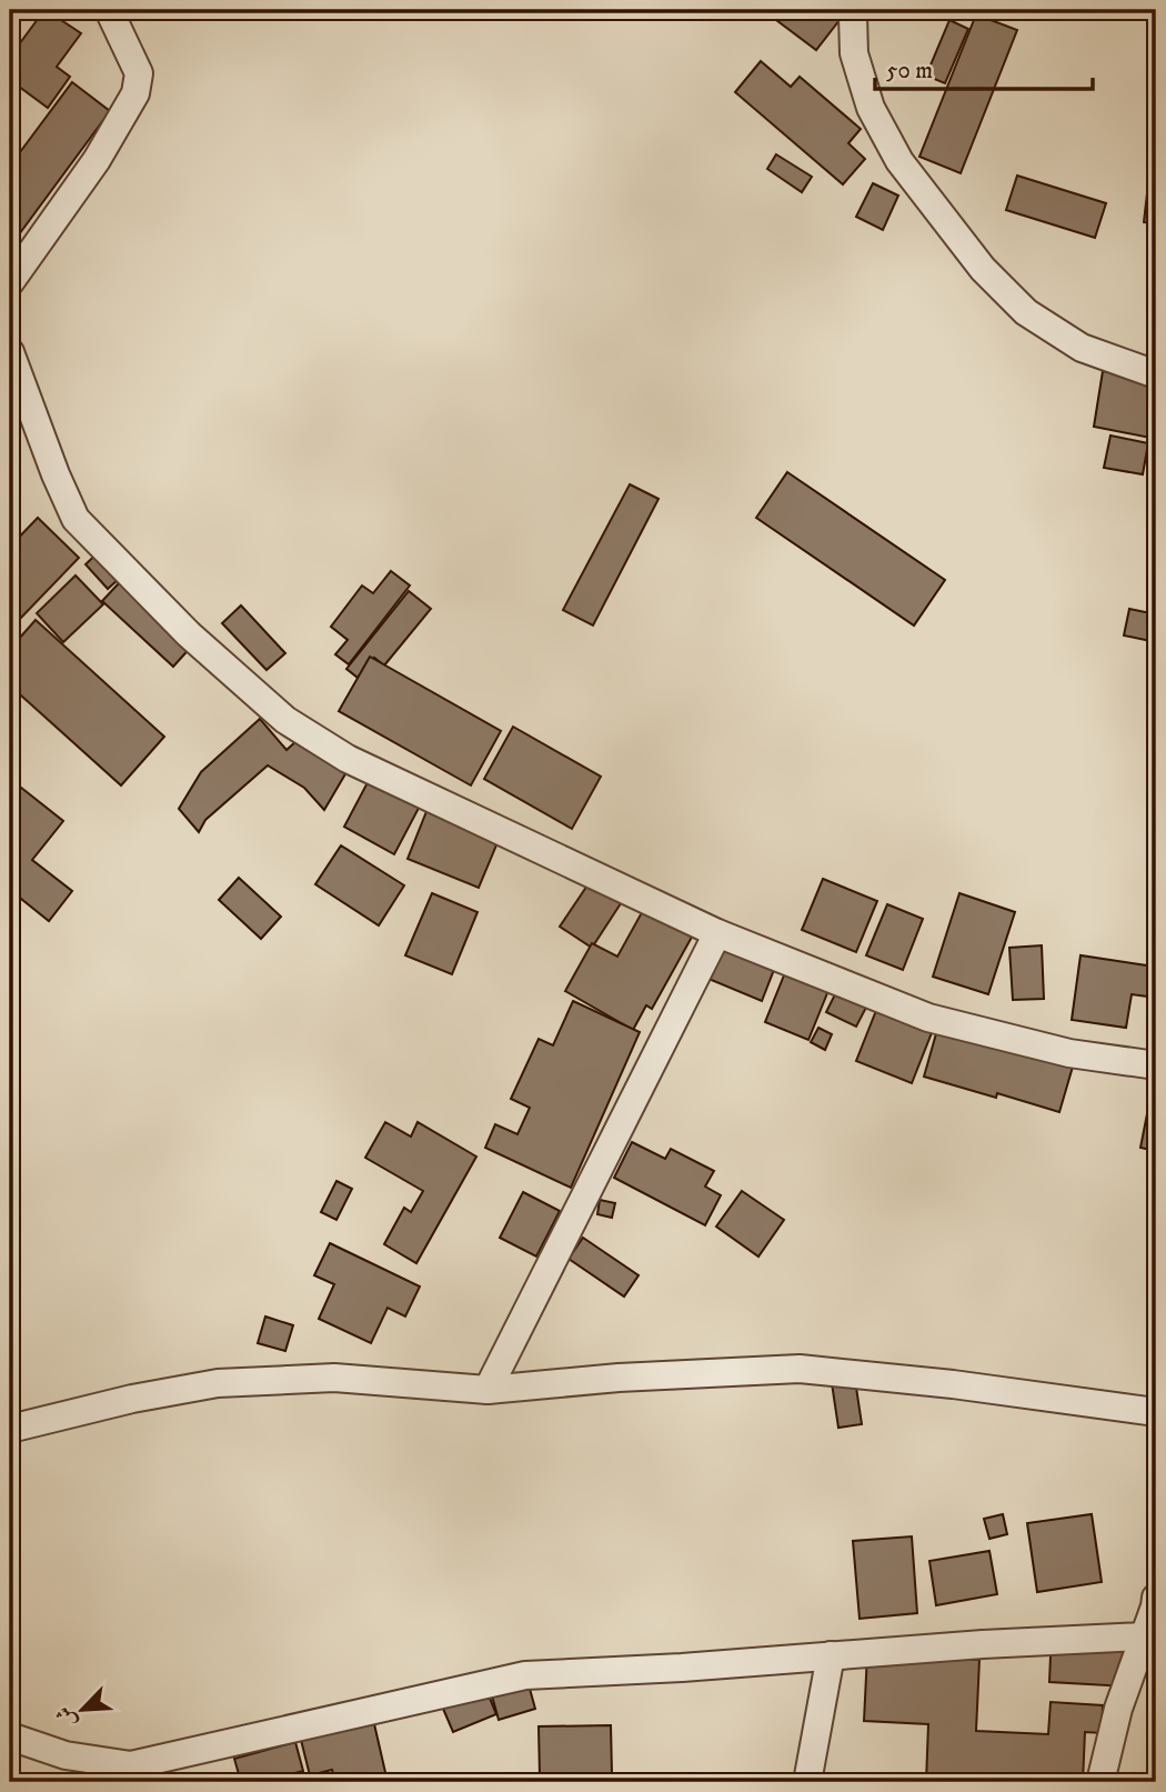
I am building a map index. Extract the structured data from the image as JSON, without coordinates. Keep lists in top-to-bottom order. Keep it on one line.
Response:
{"scale_bar":"50 m","north":"bottom left"}
